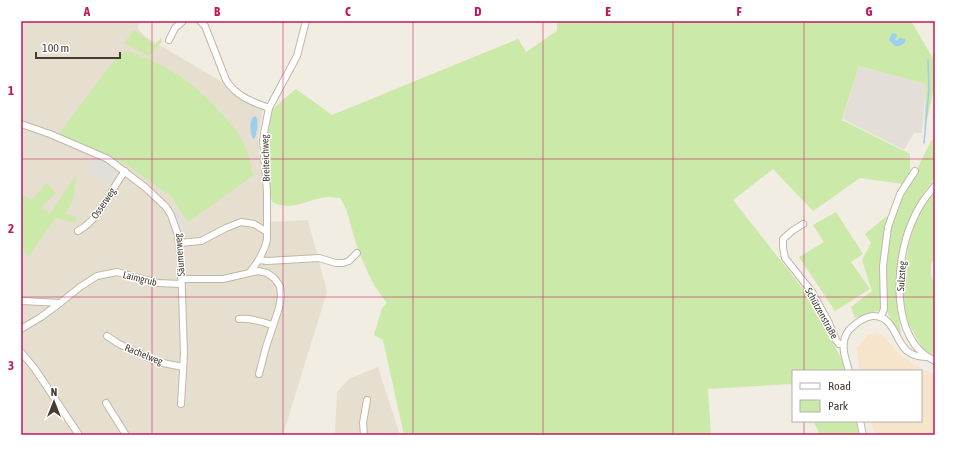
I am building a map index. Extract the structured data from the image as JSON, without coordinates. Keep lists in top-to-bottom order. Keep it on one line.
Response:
{"streets":{"street":["Breiteichweg","Osserweg","Säumerweg","Sulzsteg","Laimgrub","Schützenstraße","Rachelweg"]},"crossings":[["Osserweg","Säumerweg"],["Säumerweg","Laimgrub"],["Säumerweg","Rachelweg"],["Sulzsteg","Schützenstraße"]],"legend":["Road","Park"],"scale_bar":"100 m","north":"top","grid":{"columns":["A","B","C","D","E","F","G"],"rows":["1","2","3"]}}
